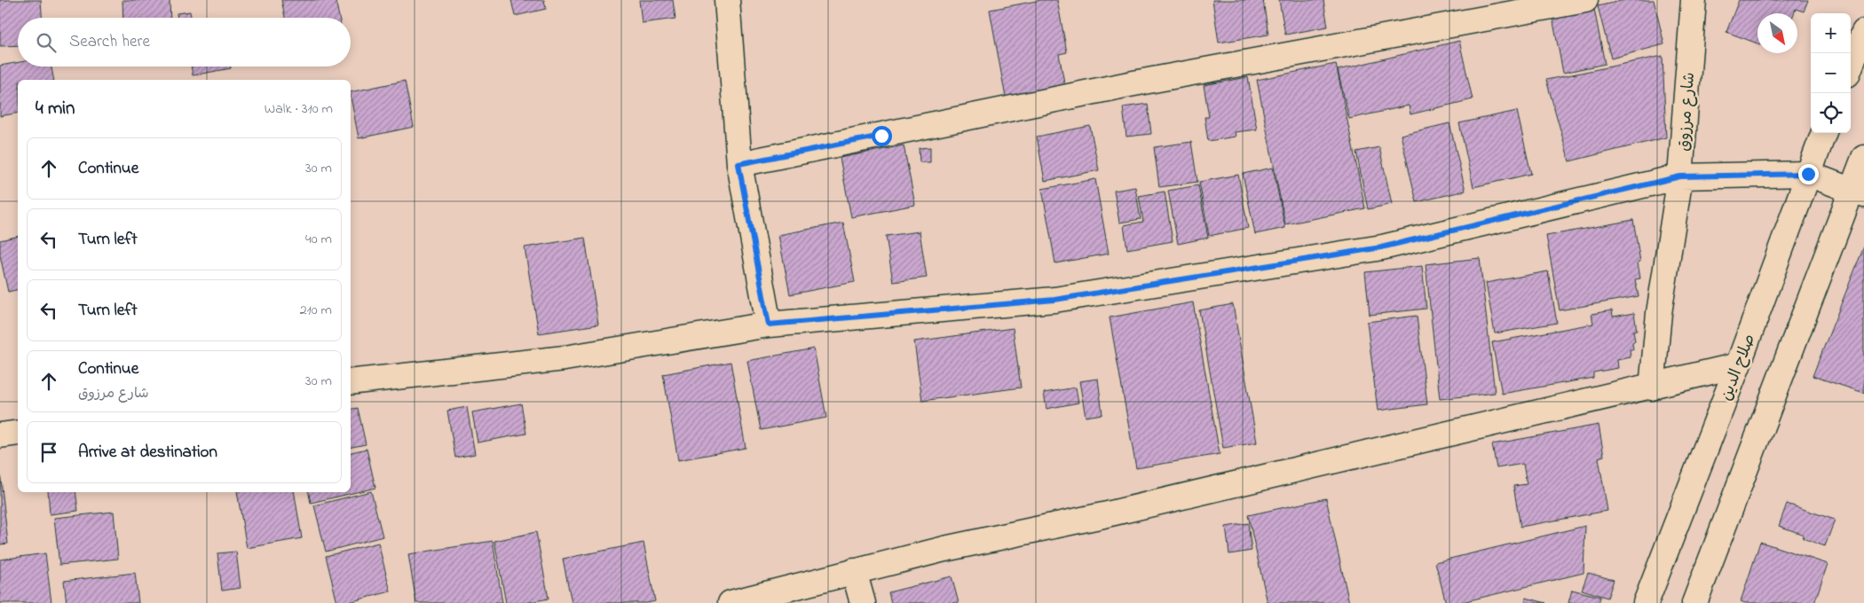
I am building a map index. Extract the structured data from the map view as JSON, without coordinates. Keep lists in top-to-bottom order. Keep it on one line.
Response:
{"streets":{"main road":["شارع مرزوق","صلاح الدين"]},"north":"bottom right","page":{"map_buttons":["+","−"],"search":"Search here","heading":["4 min","Walk · 310 m"],"list":[["Continue","30 m"],["Turn left","40 m"],["Turn left","210 m"],["Continue","شارع مرزوق","30 m"],"Arrive at destination"]}}
